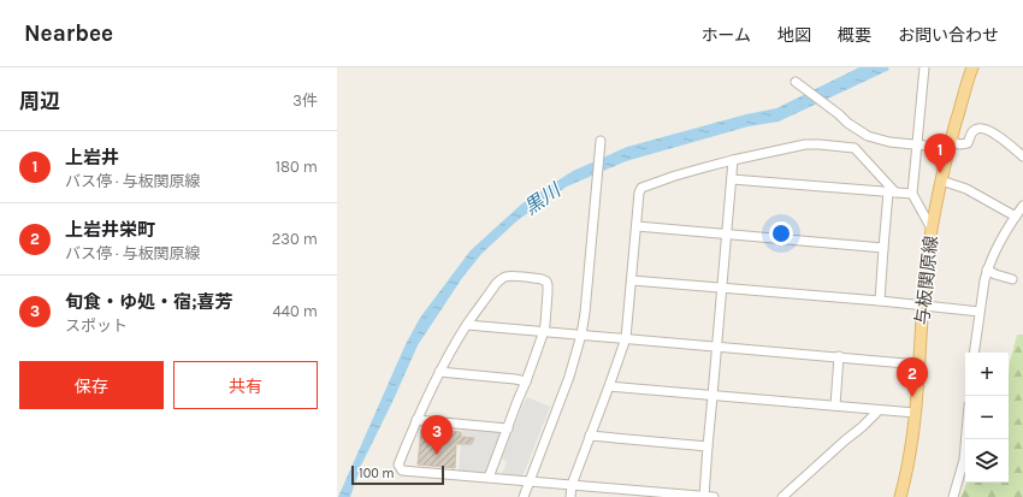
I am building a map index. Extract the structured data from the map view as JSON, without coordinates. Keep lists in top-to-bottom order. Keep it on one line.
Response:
{"streets":{"main road":["与板関原線"]},"water":["黒川"],"scale_bar":"100 m","page":{"header":"Nearbee","nav":["ホーム","地図","概要","お問い合わせ"],"heading":["周辺","3件"],"list":[{"mark":"1","name":"上岩井","note":"バス停 · 与板関原線","value":"180 m"},{"mark":"2","name":"上岩井栄町","note":"バス停 · 与板関原線","value":"230 m"},{"mark":"3","name":"旬食・ゆ処・宿;喜芳","note":"スポット","value":"440 m"}],"pins":["1","2","3"],"buttons":["保存","共有"],"map_buttons":["+","−"],"scale":"100 m"}}
